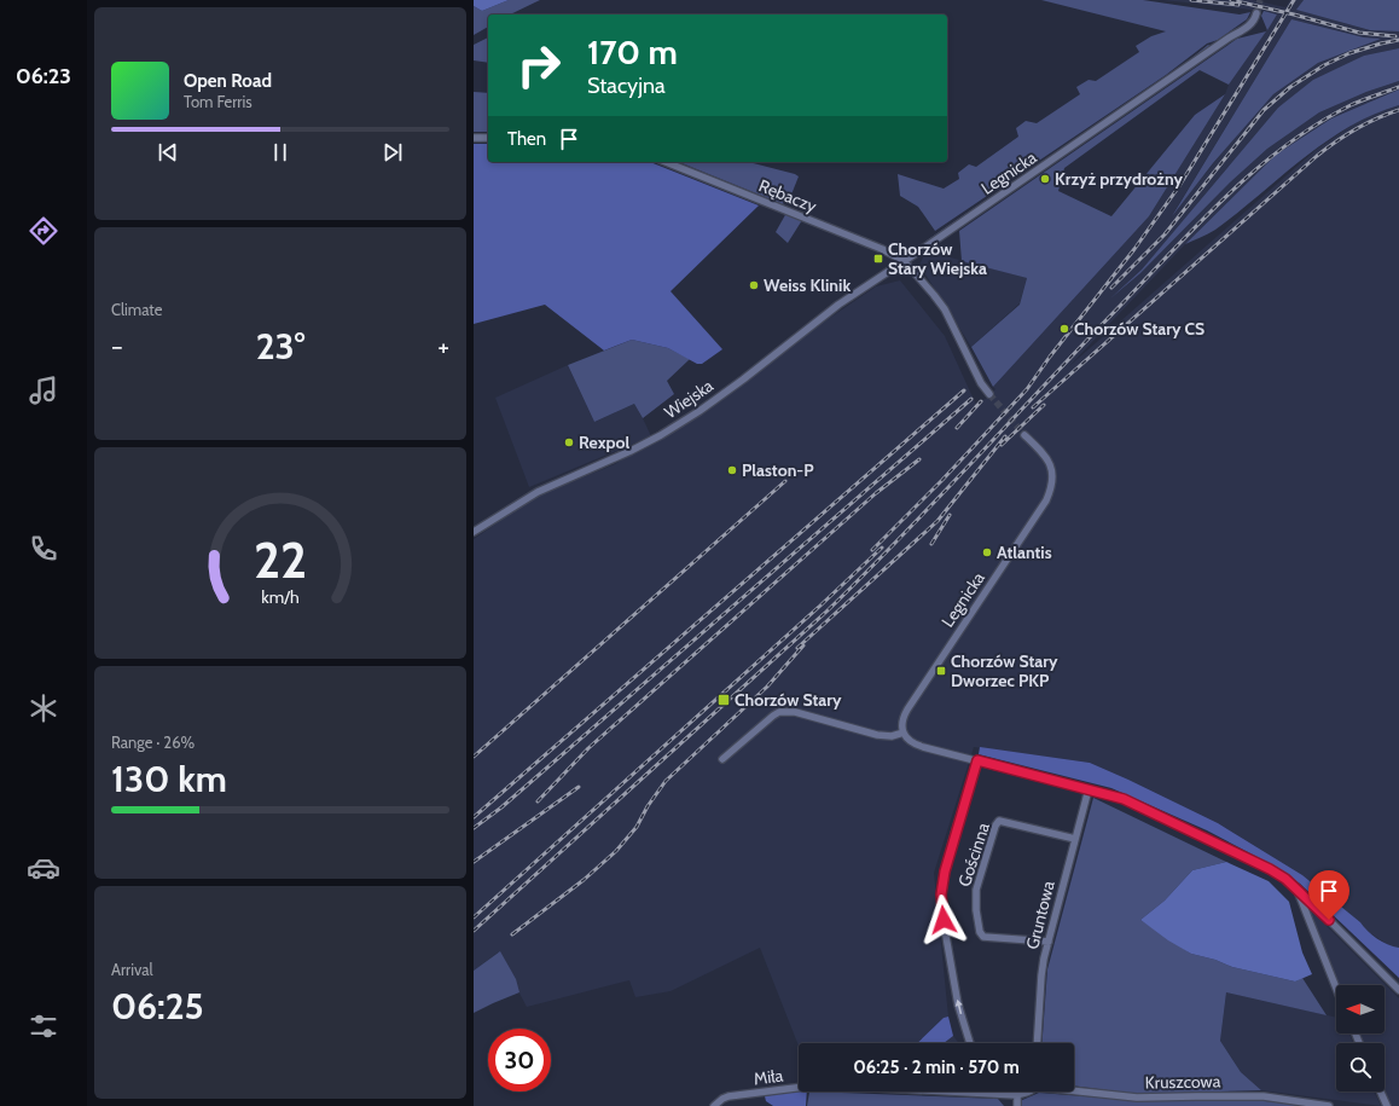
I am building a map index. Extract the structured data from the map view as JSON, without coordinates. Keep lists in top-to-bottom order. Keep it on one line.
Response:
{"streets":{"street":["Legnicka","Rębaczy","Wiejska","Gościnna","Gruntowa","Miła","Kruszcowa"]},"crossings":[["Legnicka","Rębaczy"],["Legnicka","Wiejska"],["Rębaczy","Wiejska"],["Gościnna","Gruntowa"]],"places":{"other":["Krzyż przydrożny","Weiss Klinik","Chorzów Stary CS","Rexpol","Plaston-P","Atlantis"],"transit":["Chorzów Stary Wiejska","Chorzów Stary Dworzec PKP","Chorzów Stary"]},"north":"left","page":{"tabs":"06:23","turn":["170 m","Stacyjna"],"song":["Open Road","Tom Ferris"],"then":"Then","tile":["Climate",["Range · 26%","130 km"],["Arrival","06:25"]],"heat":["−","23°","+"],"limit":"30","trip":"06:25 · 2 min · 570 m","gauge":["22","km/h"]}}
